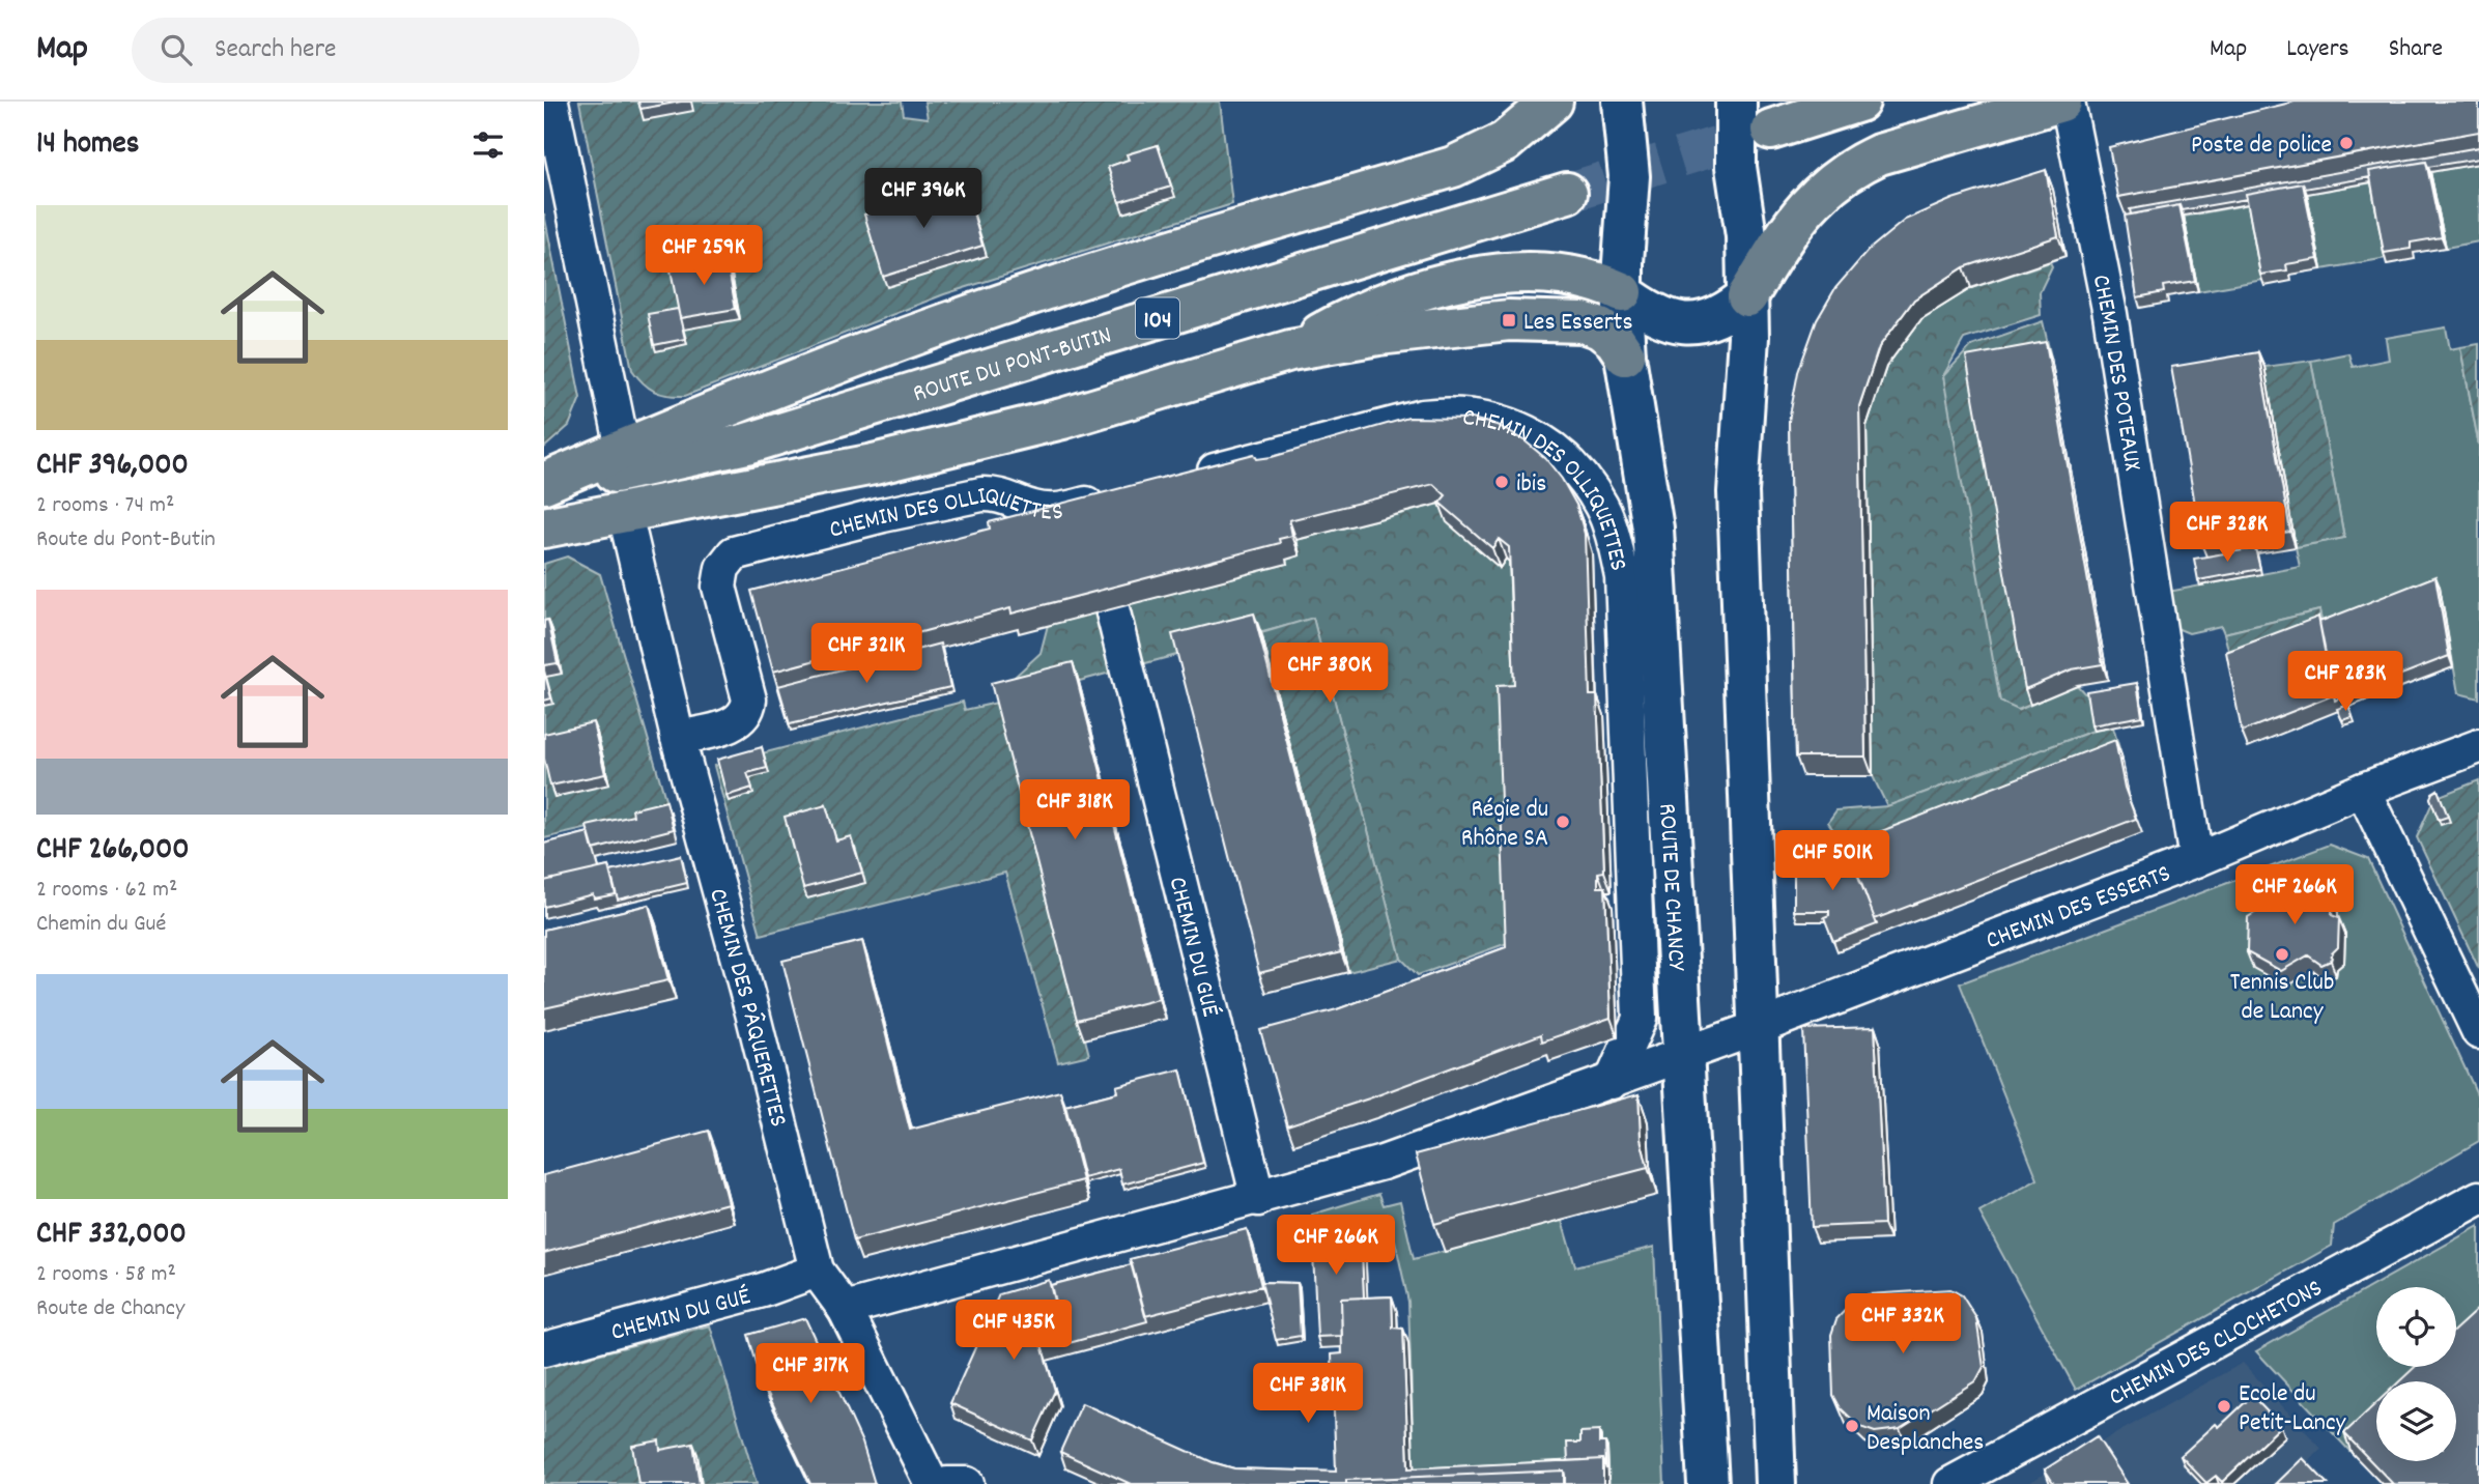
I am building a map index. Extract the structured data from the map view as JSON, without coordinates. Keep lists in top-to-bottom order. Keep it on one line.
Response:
{"streets":{"main road":["104","ROUTE DU PONT-BUTIN","ROUTE DE CHANCY"],"street":["CHEMIN DES POTEAUX","CHEMIN DES OLLIQUETTES","CHEMIN DES ESSERTS","CHEMIN DU GUÉ","CHEMIN DES PÂQUERETTES","CHEMIN DES CLOCHETONS"]},"crossings":[["CHEMIN DES POTEAUX","CHEMIN DES ESSERTS"],["CHEMIN DES OLLIQUETTES","CHEMIN DES PÂQUERETTES"],["ROUTE DE CHANCY","CHEMIN DES ESSERTS"],["CHEMIN DU GUÉ","CHEMIN DES PÂQUERETTES"]],"places":{"other":["Poste de police","ibis","Régie du Rhône SA","Tennis Club de Lancy","Ecole du Petit-Lancy","Maison Desplanches"],"transit":["Les Esserts"]},"page":{"header":"Map","search":"Search here","nav":["Map","Layers","Share"],"heading":"14 homes","price":["CHF 396K","CHF 259K","CHF 328K","CHF 321K","CHF 380K","CHF 283K","CHF 318K","CHF 501K","CHF 266K","CHF 266K","CHF 332K","CHF 435K","CHF 317K","CHF 381K"],"list":[{"name":"CHF 396,000","note":"2 rooms · 74 m² · Route du Pont-Butin"},{"name":"CHF 266,000","note":"2 rooms · 62 m² · Chemin du Gué"},{"name":"CHF 332,000","note":"2 rooms · 58 m² · Route de Chancy"}]}}
